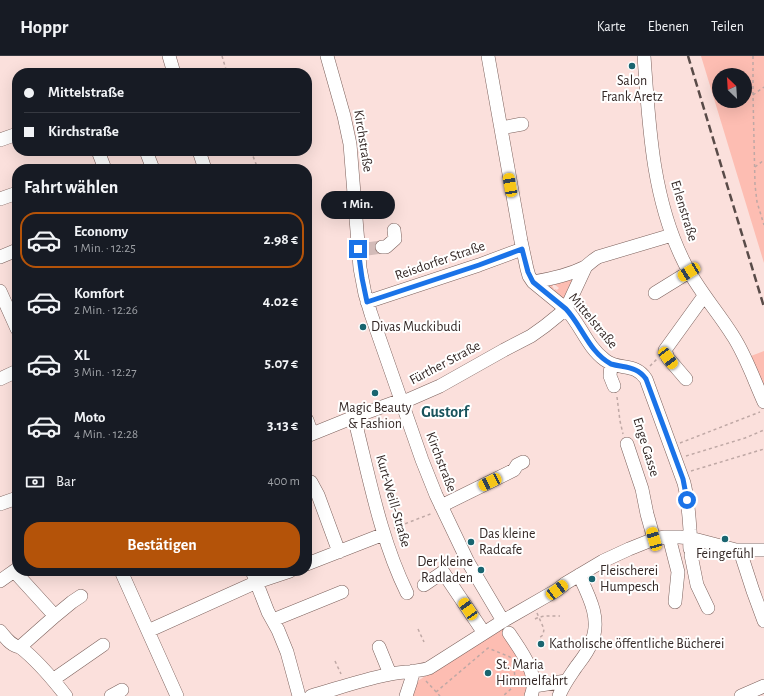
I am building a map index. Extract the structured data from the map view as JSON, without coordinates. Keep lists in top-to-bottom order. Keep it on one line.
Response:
{"streets":{"street":["Kirchstraße","Erlenstraße","Reisdorfer Straße","Mittelstraße","Fürther Straße","Enge Gasse","Kurt-Weill-Straße"]},"crossings":[["Kirchstraße","Reisdorfer Straße"],["Kirchstraße","Fürther Straße"],["Erlenstraße","Mittelstraße"],["Erlenstraße","Fürther Straße"],["Reisdorfer Straße","Mittelstraße"],["Mittelstraße","Fürther Straße"],["Fürther Straße","Kurt-Weill-Straße"]],"districts":["Gustorf"],"places":["Salon Frank Aretz","Divas Muckibudi","Magic Beauty & Fashion","Feingefühl","Das kleine Radcafe","Der kleine Radladen","Fleischerei Humpesch","Katholische öffentliche Bücherei","St. Maria Himmelfahrt"],"north":"top left","page":{"header":"Hoppr","nav":["Karte","Ebenen","Teilen"],"banner":["Mittelstraße","Kirchstraße"],"heading":"Fahrt wählen","bubble":"1 Min.","list":[{"name":"Economy","note":"1 Min. · 12:25","value":"2.98 €"},{"name":"Komfort","note":"2 Min. · 12:26","value":"4.02 €"},{"name":"XL","note":"3 Min. · 12:27","value":"5.07 €"},{"name":"Moto","note":"4 Min. · 12:28","value":"3.13 €"}],"pay":["Bar","400 m"],"buttons":"Bestätigen"}}
